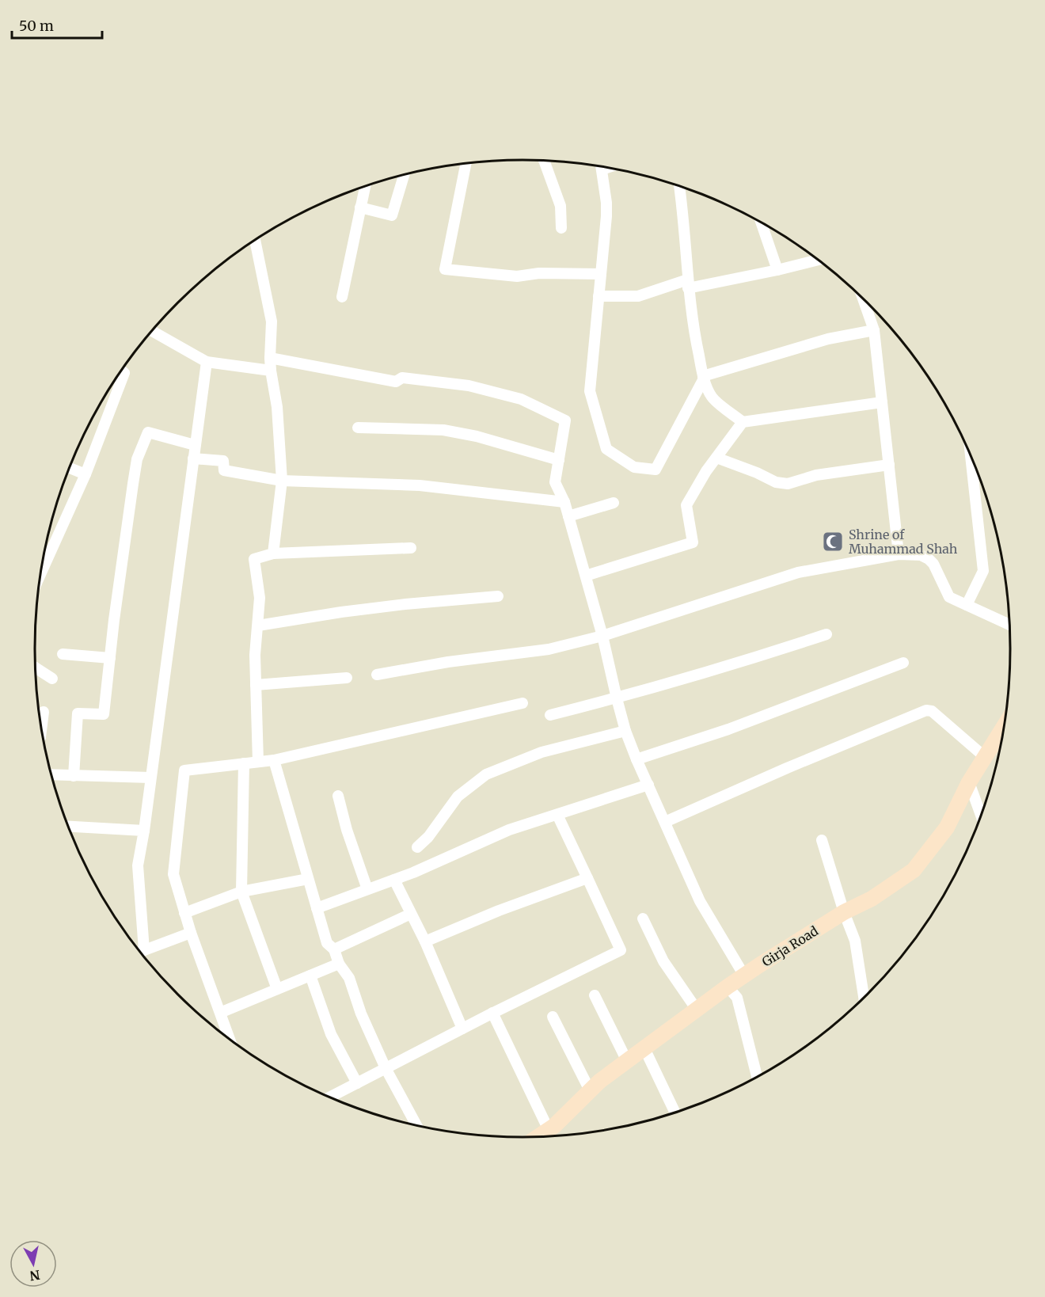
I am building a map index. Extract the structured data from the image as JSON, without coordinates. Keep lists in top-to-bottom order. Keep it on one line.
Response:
{"streets":{"main road":["Girja Road"]},"places":{"mosque":["Shrine of Muhammad Shah"]},"scale_bar":"50 m","north":"bottom"}
